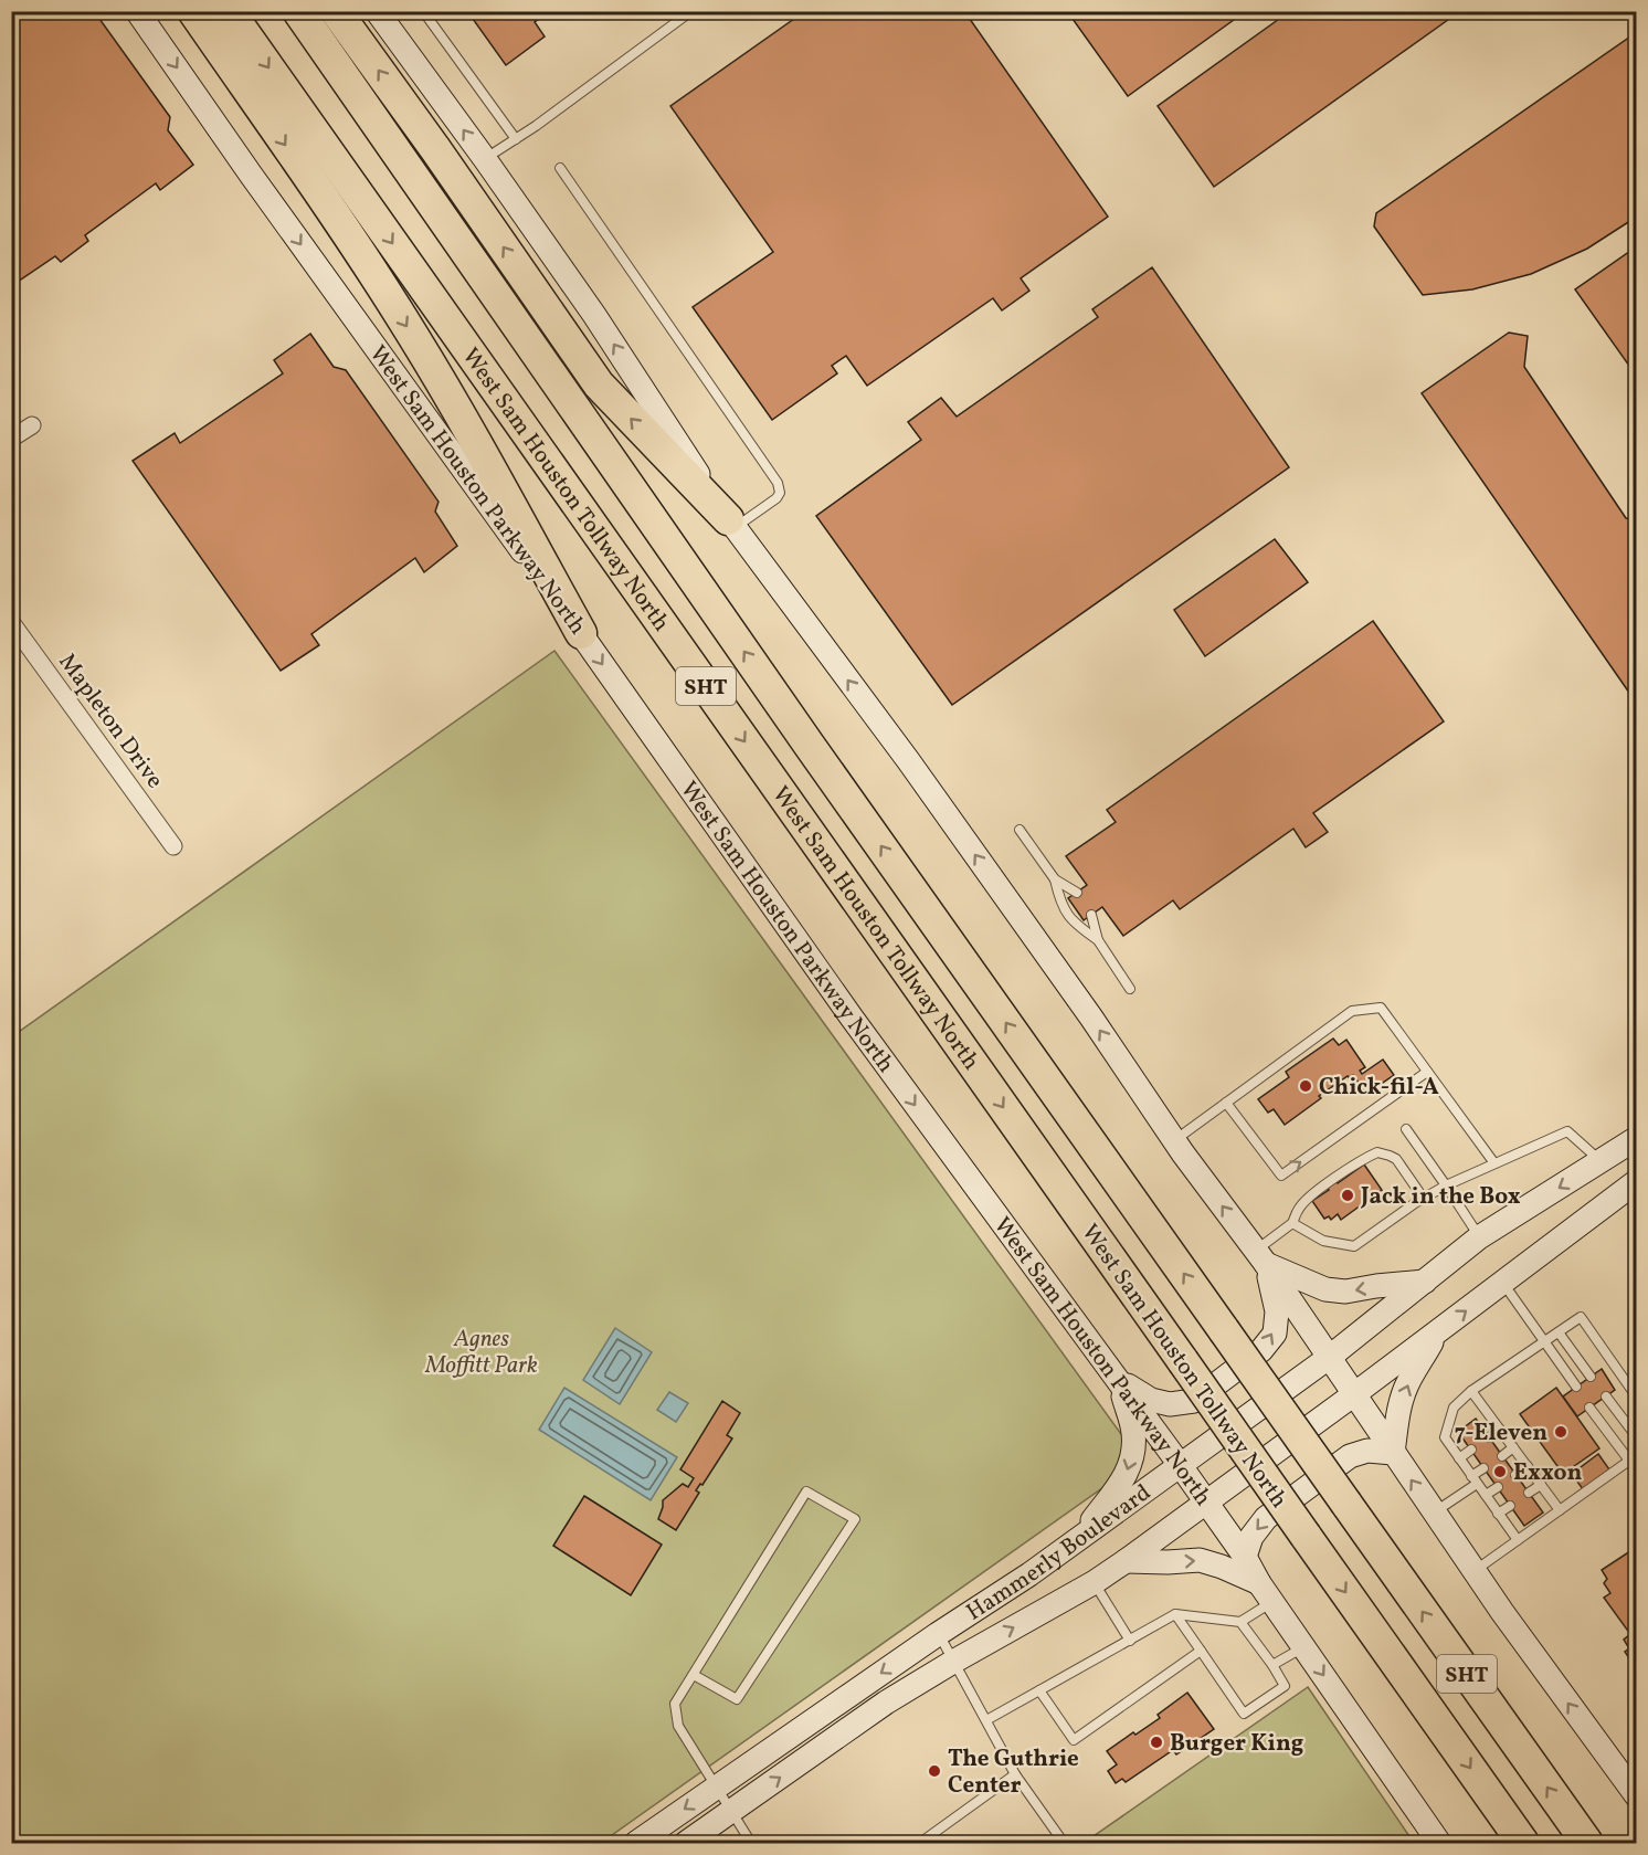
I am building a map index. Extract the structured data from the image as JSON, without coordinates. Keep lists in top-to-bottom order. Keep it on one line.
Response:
{"streets":{"highway":["West Sam Houston Tollway North","SHT"],"main road":["West Sam Houston Parkway North","Hammerly Boulevard"],"street":["Mapleton Drive"]},"crossings":[["West Sam Houston Parkway North","Hammerly Boulevard"]],"parks":["Agnes Moffitt Park"],"places":["Chick-fil-A","Jack in the Box","7-Eleven","Exxon","Burger King","The Guthrie Center"]}
